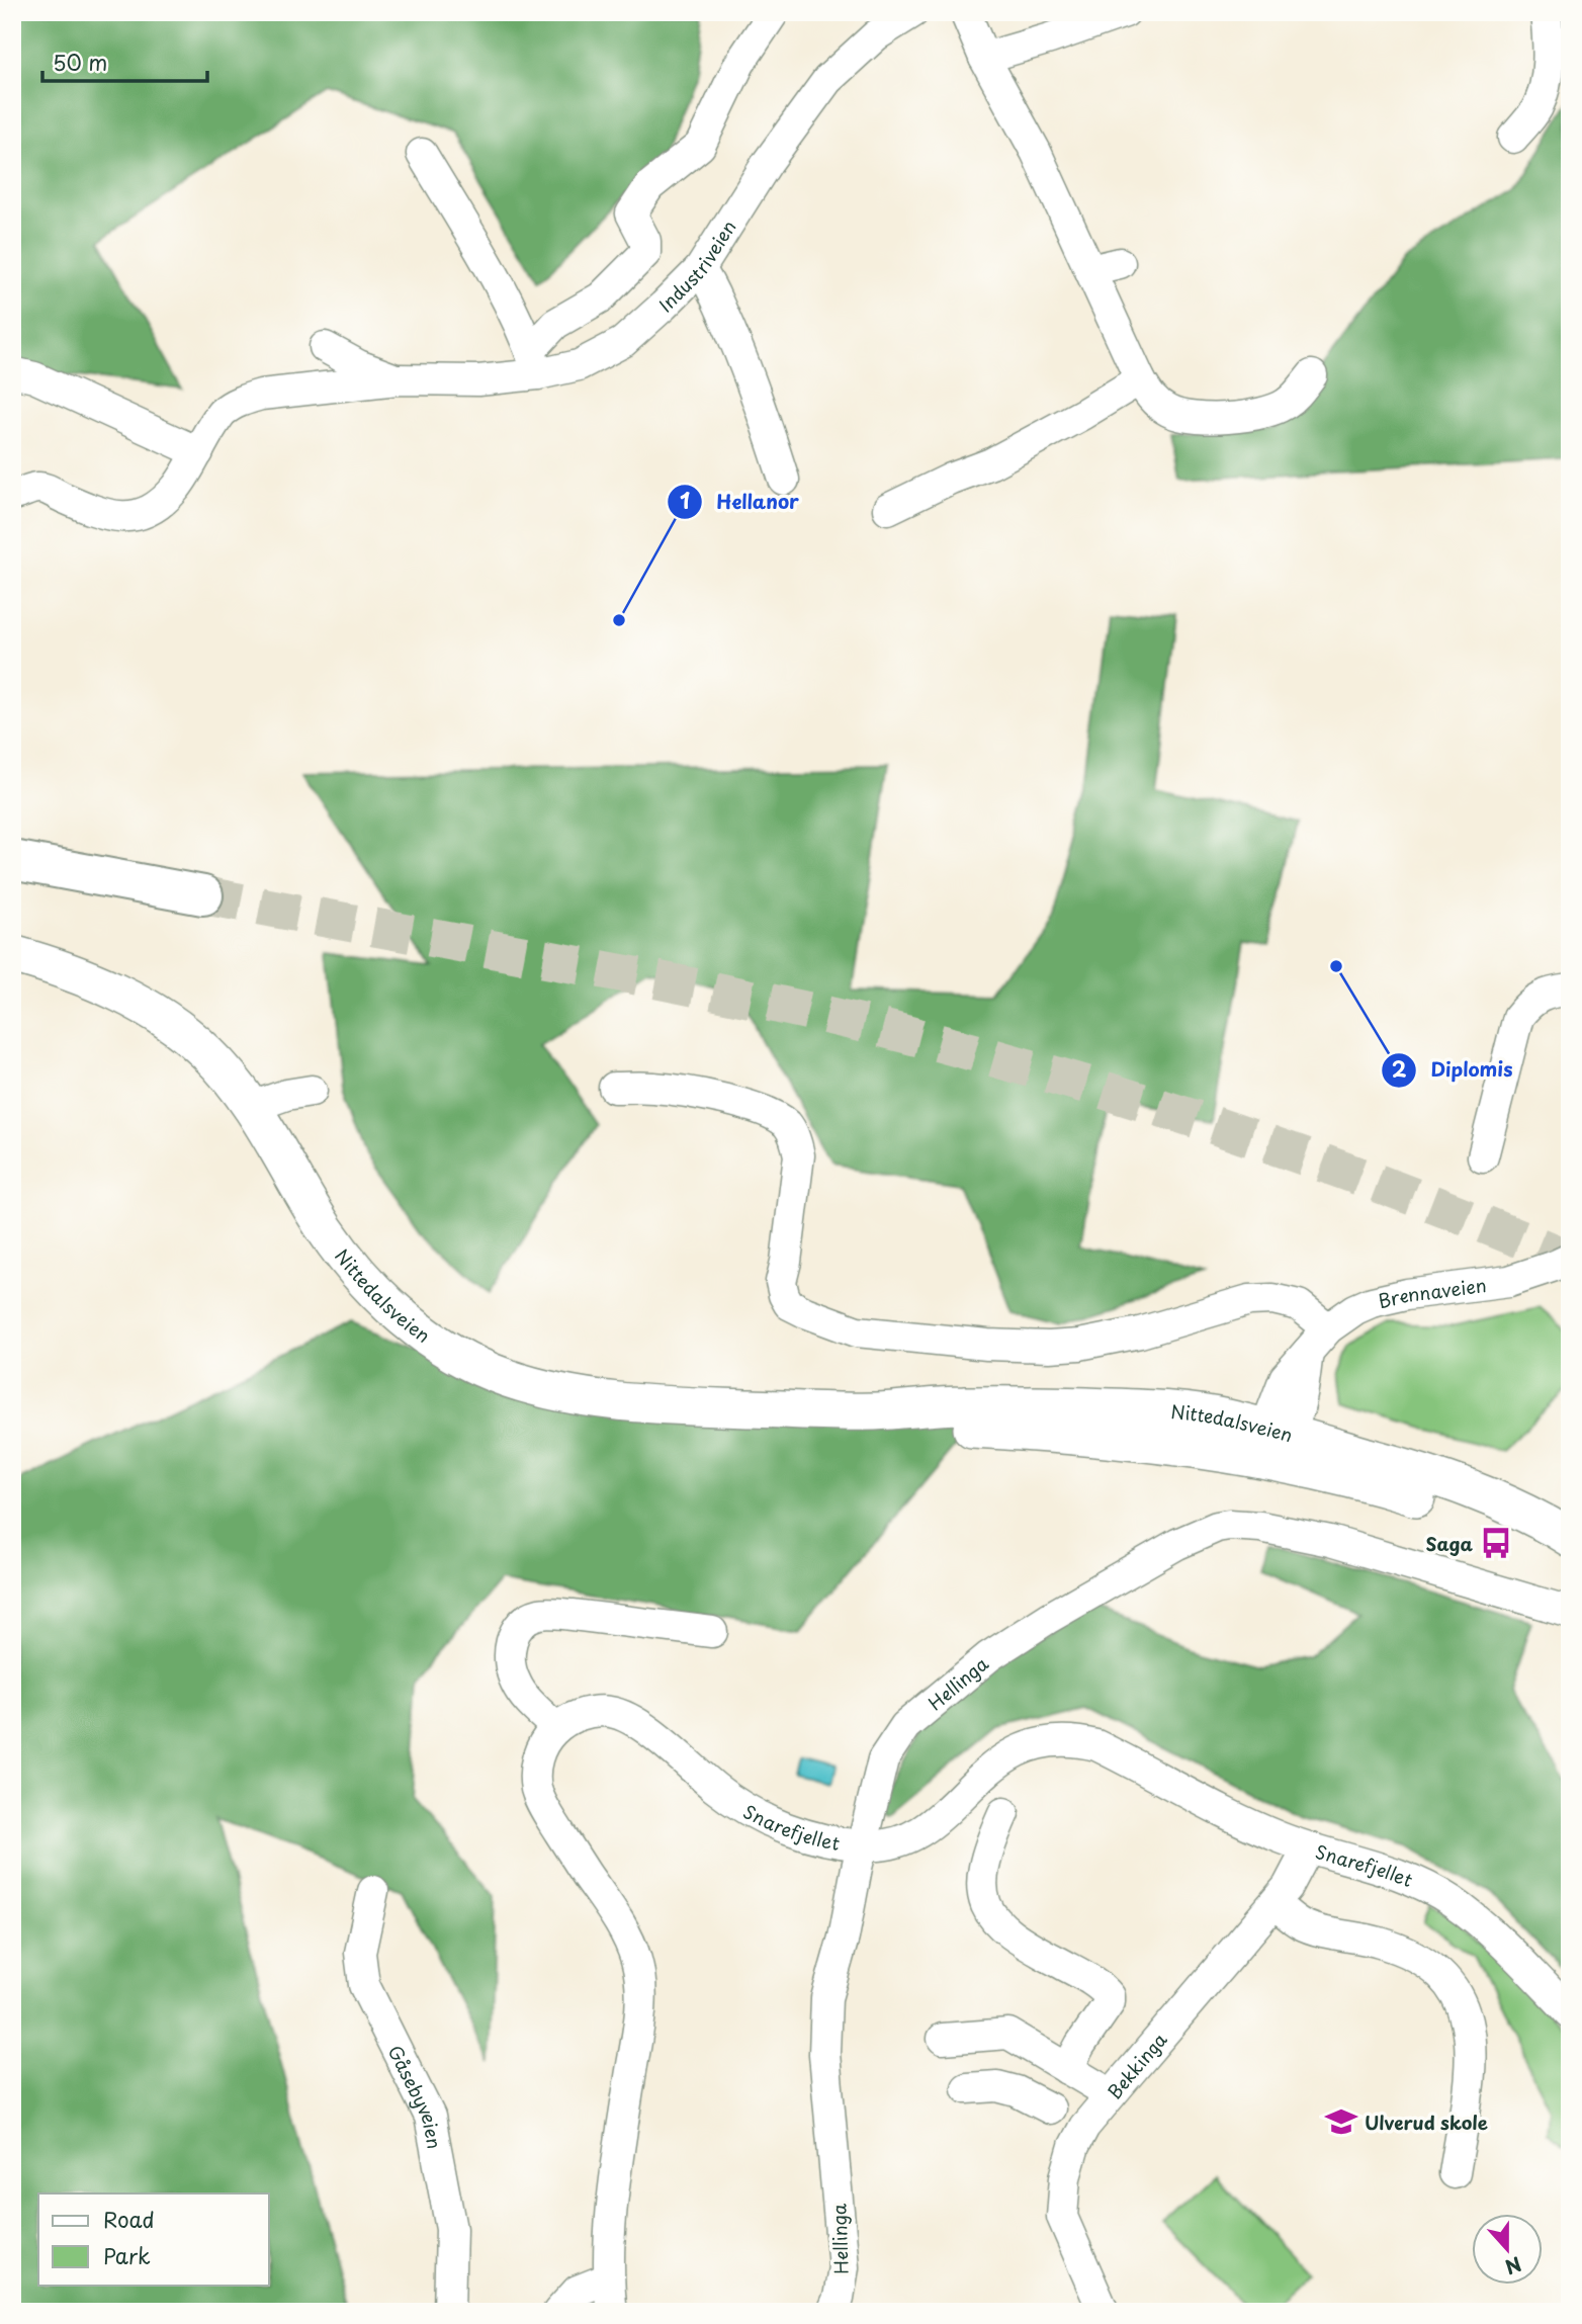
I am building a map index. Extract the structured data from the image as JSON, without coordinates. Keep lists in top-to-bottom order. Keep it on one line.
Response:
{"streets":{"main road":["Nittedalsveien"],"street":["Industriveien","Brennaveien","Hellinga","Snarefjellet","Bekkinga","Gåsebyveien"]},"crossings":[["Nittedalsveien","Brennaveien"],["Hellinga","Snarefjellet"],["Snarefjellet","Bekkinga"]],"places":{"other":["Hellanor","Diplomis"],"bus stop":["Saga"],"school or university":["Ulverud skole"]},"legend":["Road","Park"],"scale_bar":"50 m","north":"bottom"}
